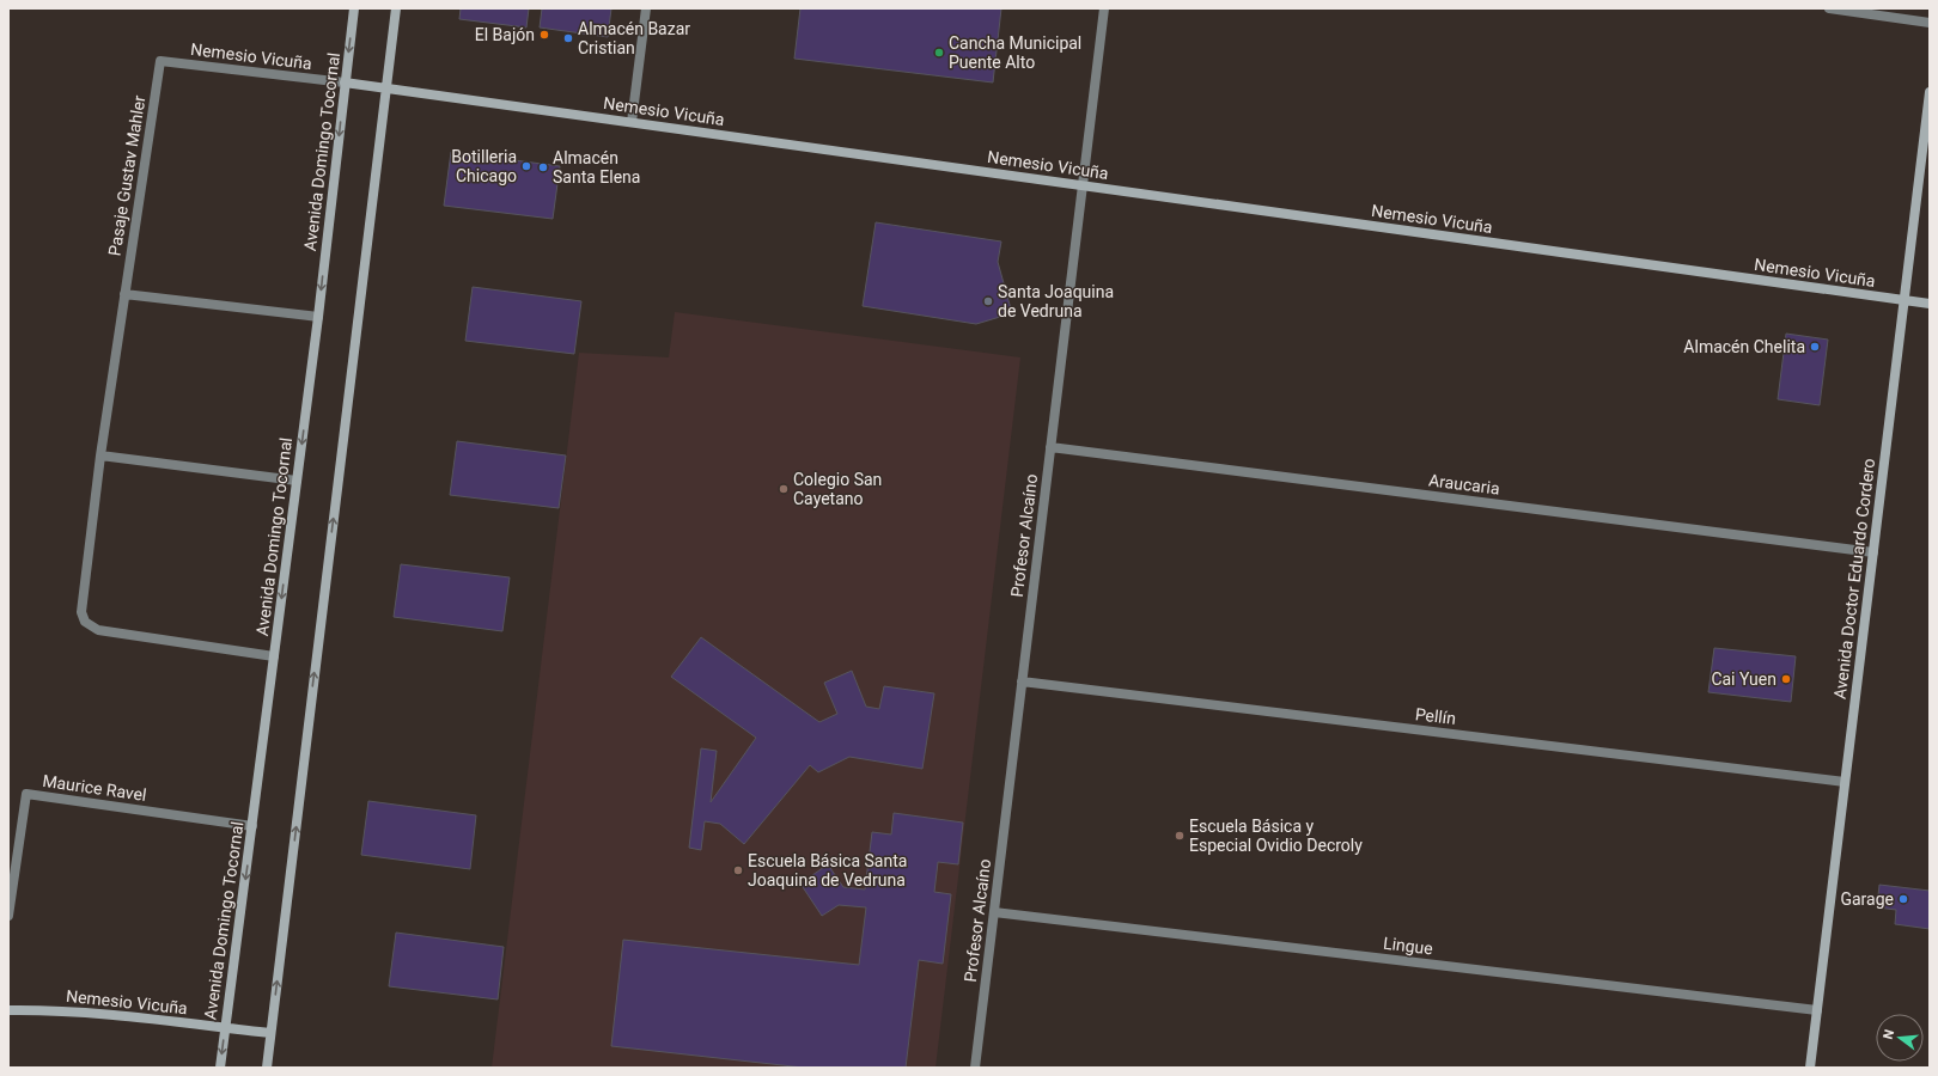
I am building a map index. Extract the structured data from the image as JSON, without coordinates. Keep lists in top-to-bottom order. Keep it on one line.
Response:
{"streets":{"main road":["Nemesio Vicuña","Avenida Domingo Tocornal","Avenida Doctor Eduardo Cordero"],"street":["Pasaje Gustav Mahler","Araucaria","Profesor Alcaíno","Pellín","Maurice Ravel","Lingue"]},"crossings":[["Nemesio Vicuña","Avenida Domingo Tocornal"],["Nemesio Vicuña","Pasaje Gustav Mahler"],["Nemesio Vicuña","Profesor Alcaíno"],["Nemesio Vicuña","Avenida Doctor Eduardo Cordero"],["Avenida Domingo Tocornal","Pasaje Gustav Mahler"],["Avenida Domingo Tocornal","Maurice Ravel"],["Araucaria","Profesor Alcaíno"],["Araucaria","Avenida Doctor Eduardo Cordero"],["Profesor Alcaíno","Pellín"],["Profesor Alcaíno","Lingue"],["Avenida Doctor Eduardo Cordero","Pellín"],["Avenida Doctor Eduardo Cordero","Lingue"]],"places":["El Bajón","Almacén Bazar Cristian","Cancha Municipal Puente Alto","Botilleria Chicago","Almacén Santa Elena","Santa Joaquina de Vedruna","Almacén Chelita","Colegio San Cayetano","Cai Yuen","Escuela Básica y Especial Ovidio Decroly","Escuela Básica Santa Joaquina de Vedruna","Garage"],"north":"left"}
